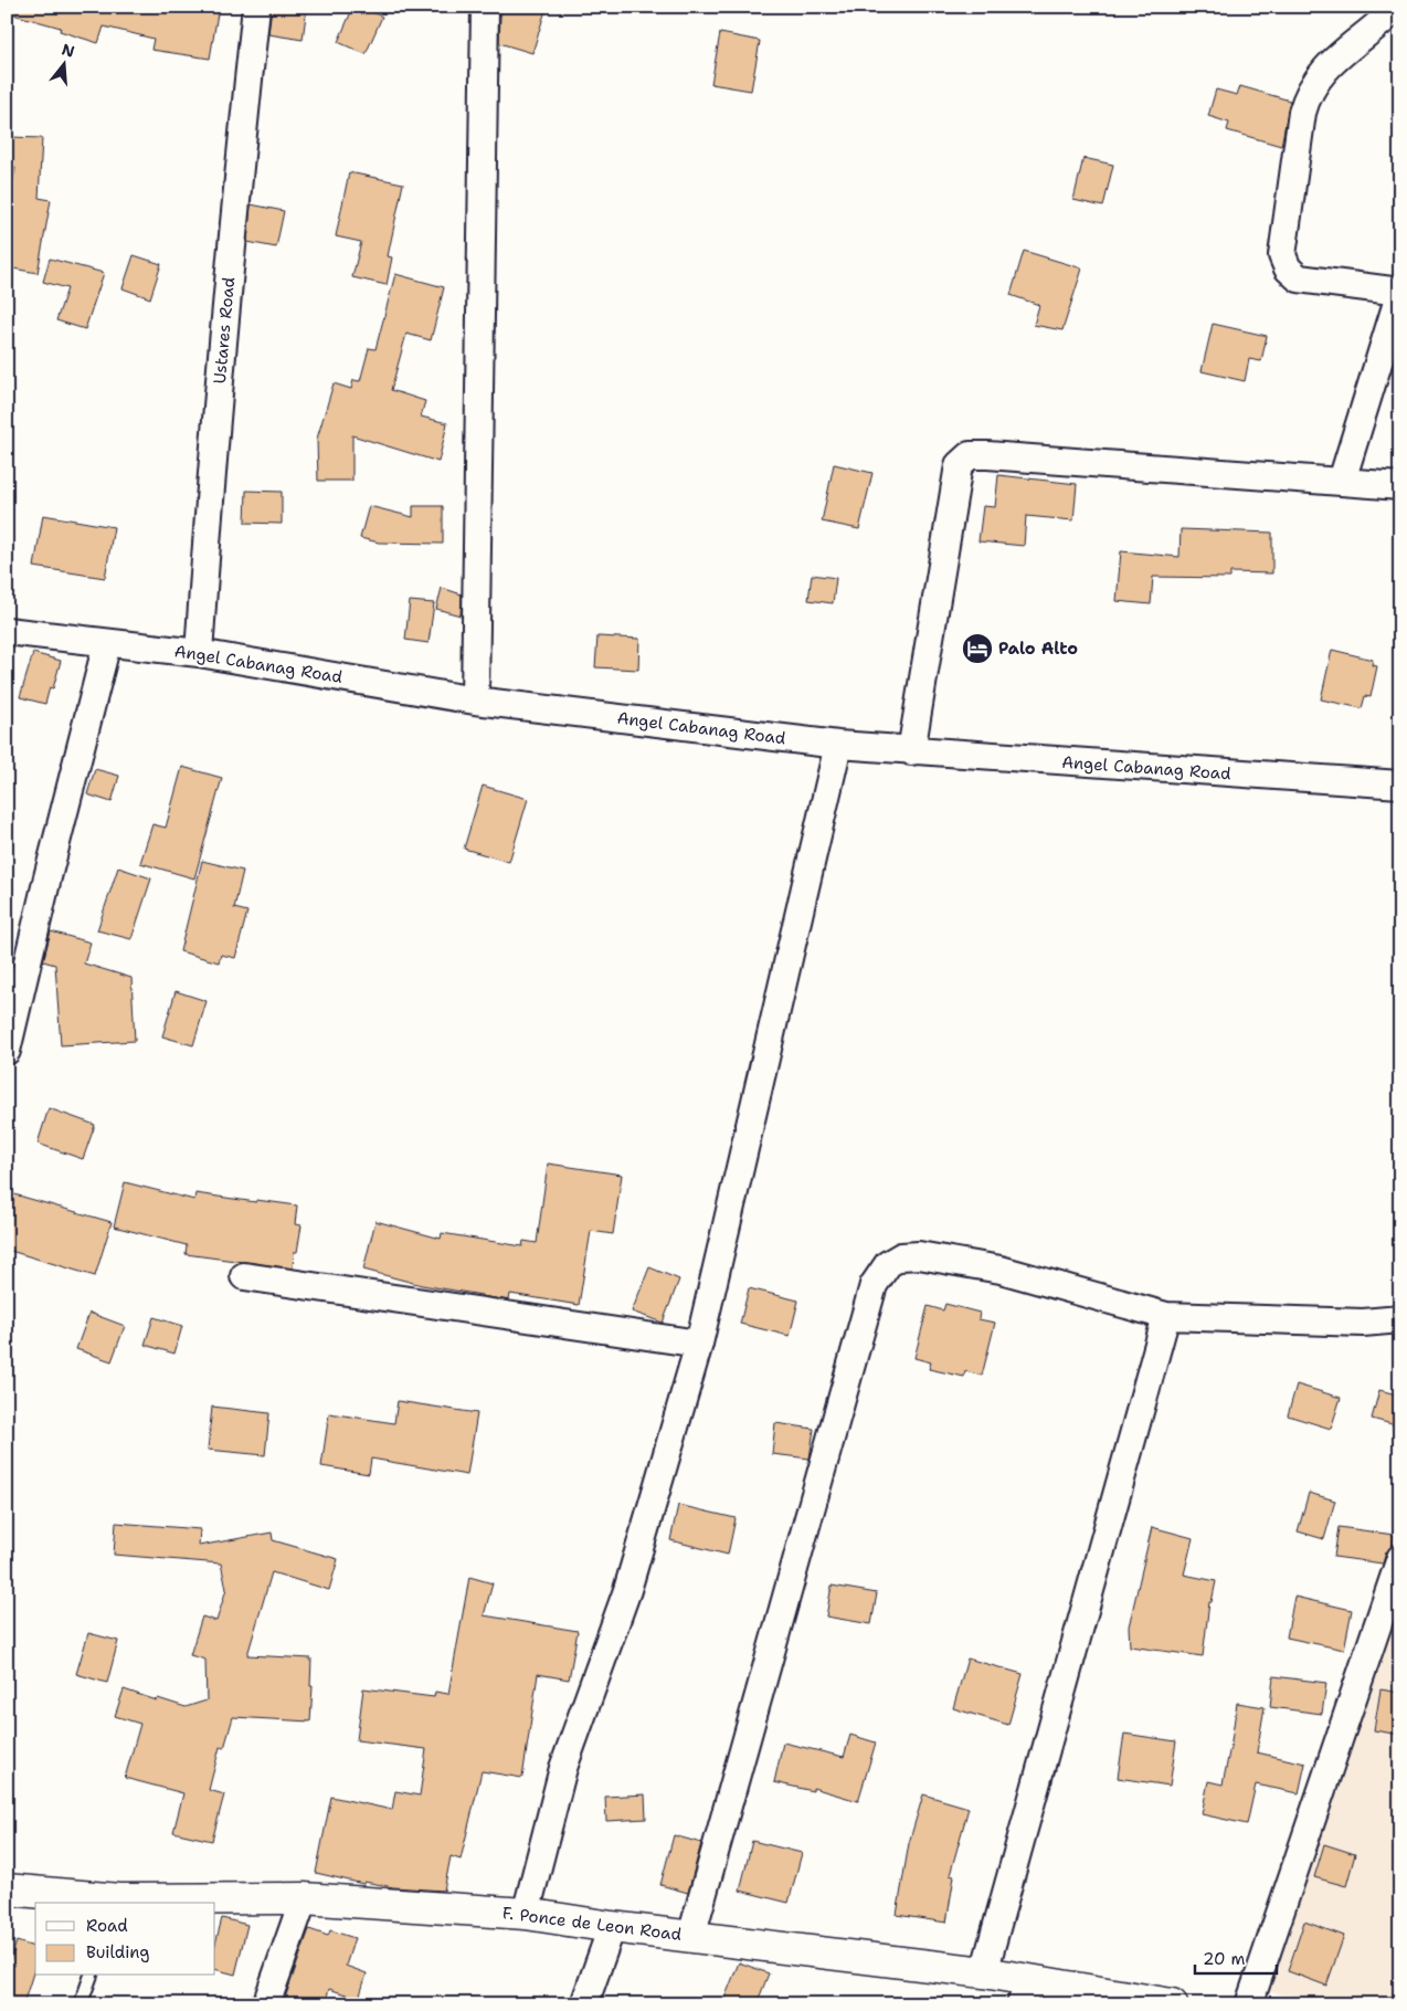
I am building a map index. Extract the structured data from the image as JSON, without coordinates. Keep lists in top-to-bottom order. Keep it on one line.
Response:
{"streets":{"street":["Ustares Road","Angel Cabanag Road","F. Ponce de Leon Road"]},"crossings":[["Ustares Road","Angel Cabanag Road"]],"places":{"hotel":["Palo Alto"]},"legend":["Road","Building"],"scale_bar":"20 m","north":"top"}
